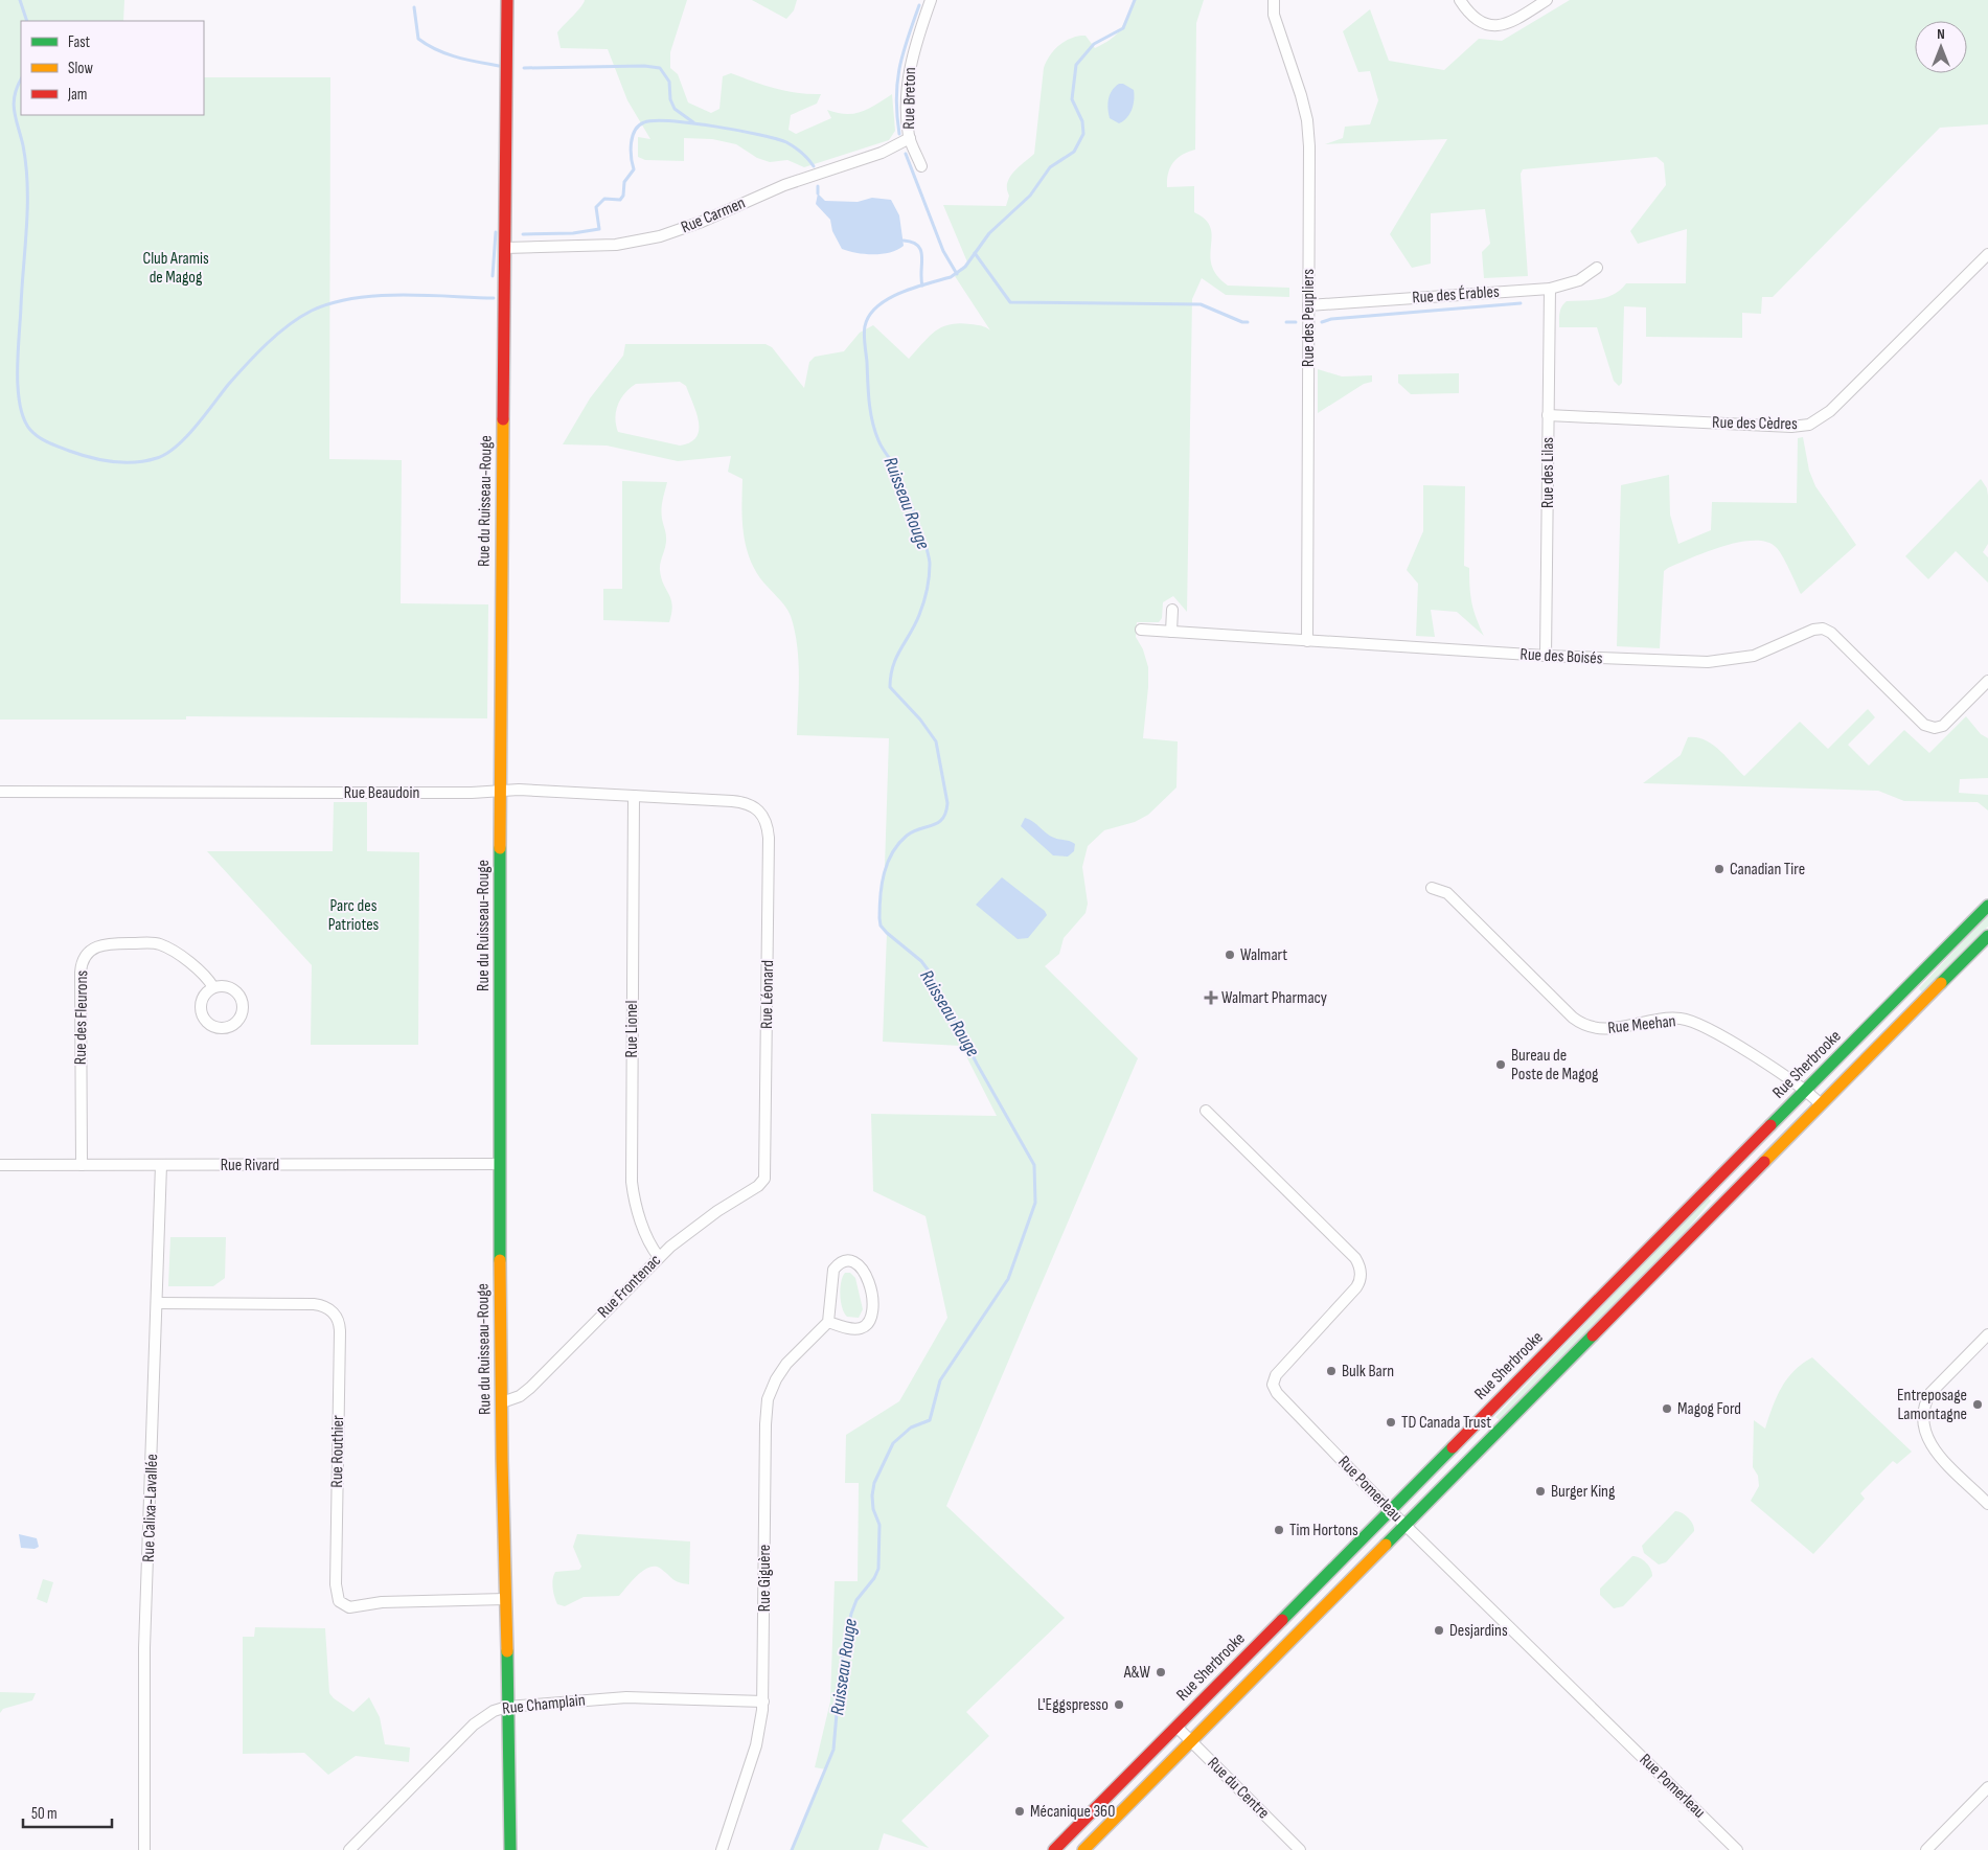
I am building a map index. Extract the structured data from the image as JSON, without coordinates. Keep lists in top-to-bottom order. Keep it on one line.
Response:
{"streets":{"main road":["Rue du Ruisseau-Rouge","Rue Sherbrooke"],"street":["Rue Breton","Rue Carmen","Rue des Érables","Rue des Peupliers","Rue des Cèdres","Rue des Lilas","Rue des Boisés","Rue Beaudoin","Rue Léonard","Rue des Fleurons","Rue Meehan","Rue Lionel","Rue Rivard","Rue Frontenac","Rue Routhier","Rue Pomerleau","Rue Calixa-Lavallée","Rue Giguère","Rue Champlain","Rue du Centre"]},"crossings":[["Rue Breton","Rue Carmen"],["Rue Carmen","Rue du Ruisseau-Rouge"],["Rue des Érables","Rue des Peupliers"],["Rue des Érables","Rue des Lilas"],["Rue des Peupliers","Rue des Boisés"],["Rue des Cèdres","Rue des Lilas"],["Rue des Lilas","Rue des Boisés"],["Rue du Ruisseau-Rouge","Rue Beaudoin"],["Rue du Ruisseau-Rouge","Rue Rivard"],["Rue du Ruisseau-Rouge","Rue Frontenac"],["Rue du Ruisseau-Rouge","Rue Routhier"],["Rue du Ruisseau-Rouge","Rue Champlain"],["Rue Beaudoin","Rue Léonard"],["Rue Beaudoin","Rue Lionel"],["Rue Léonard","Rue Frontenac"],["Rue des Fleurons","Rue Rivard"],["Rue Meehan","Rue Sherbrooke"],["Rue Lionel","Rue Frontenac"],["Rue Sherbrooke","Rue Pomerleau"],["Rue Sherbrooke","Rue du Centre"],["Rue Rivard","Rue Calixa-Lavallée"],["Rue Routhier","Rue Calixa-Lavallée"],["Rue Giguère","Rue Champlain"]],"water":["Ruisseau Rouge"],"parks":["Club Aramis de Magog","Parc des Patriotes"],"places":{"other":["Canadian Tire","Walmart","Bureau de Poste de Magog","Bulk Barn","Entreposage Lamontagne","Magog Ford","TD Canada Trust","Burger King","Tim Hortons","Desjardins","A&W","L'Eggspresso","Mécanique 360"],"health":["Walmart Pharmacy"]},"legend":["Fast","Slow","Jam"],"scale_bar":"50 m","north":"top"}
